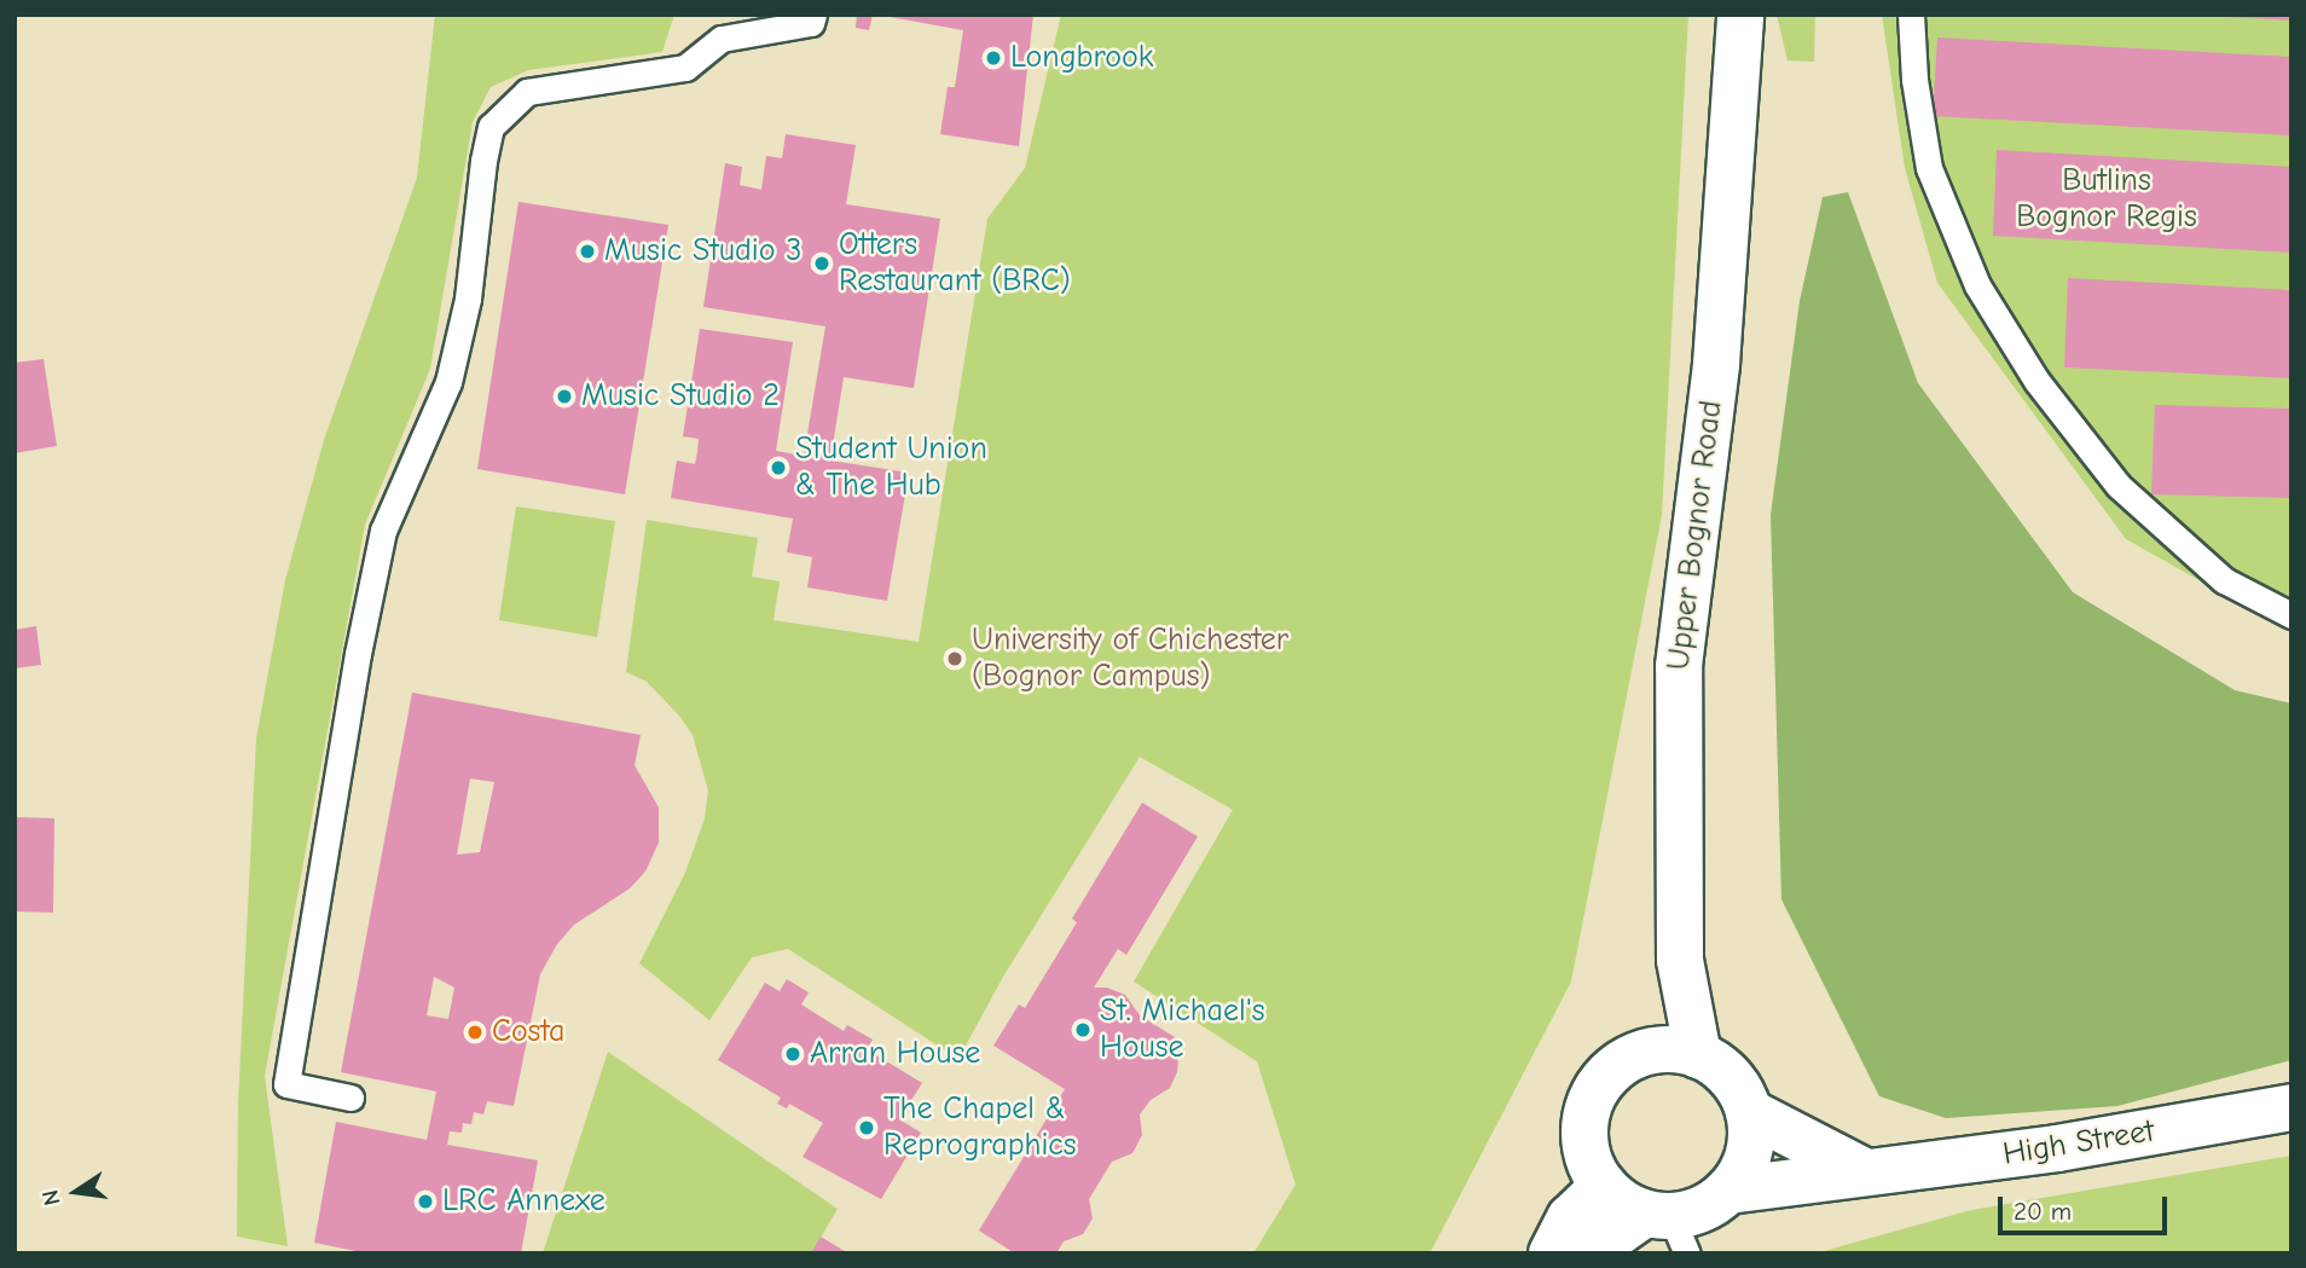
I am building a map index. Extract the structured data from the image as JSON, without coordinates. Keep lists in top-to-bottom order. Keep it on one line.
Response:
{"streets":{"main road":["Upper Bognor Road","High Street"]},"crossings":[["Upper Bognor Road","High Street"]],"parks":["Butlins Bognor Regis"],"places":["Longbrook","Music Studio 3","Otters Restaurant (BRC)","Music Studio 2","Student Union & The Hub","University of Chichester (Bognor Campus)","St. Michael's House","Costa","Arran House","The Chapel & Reprographics","LRC Annexe"],"scale_bar":"20 m","north":"left"}
